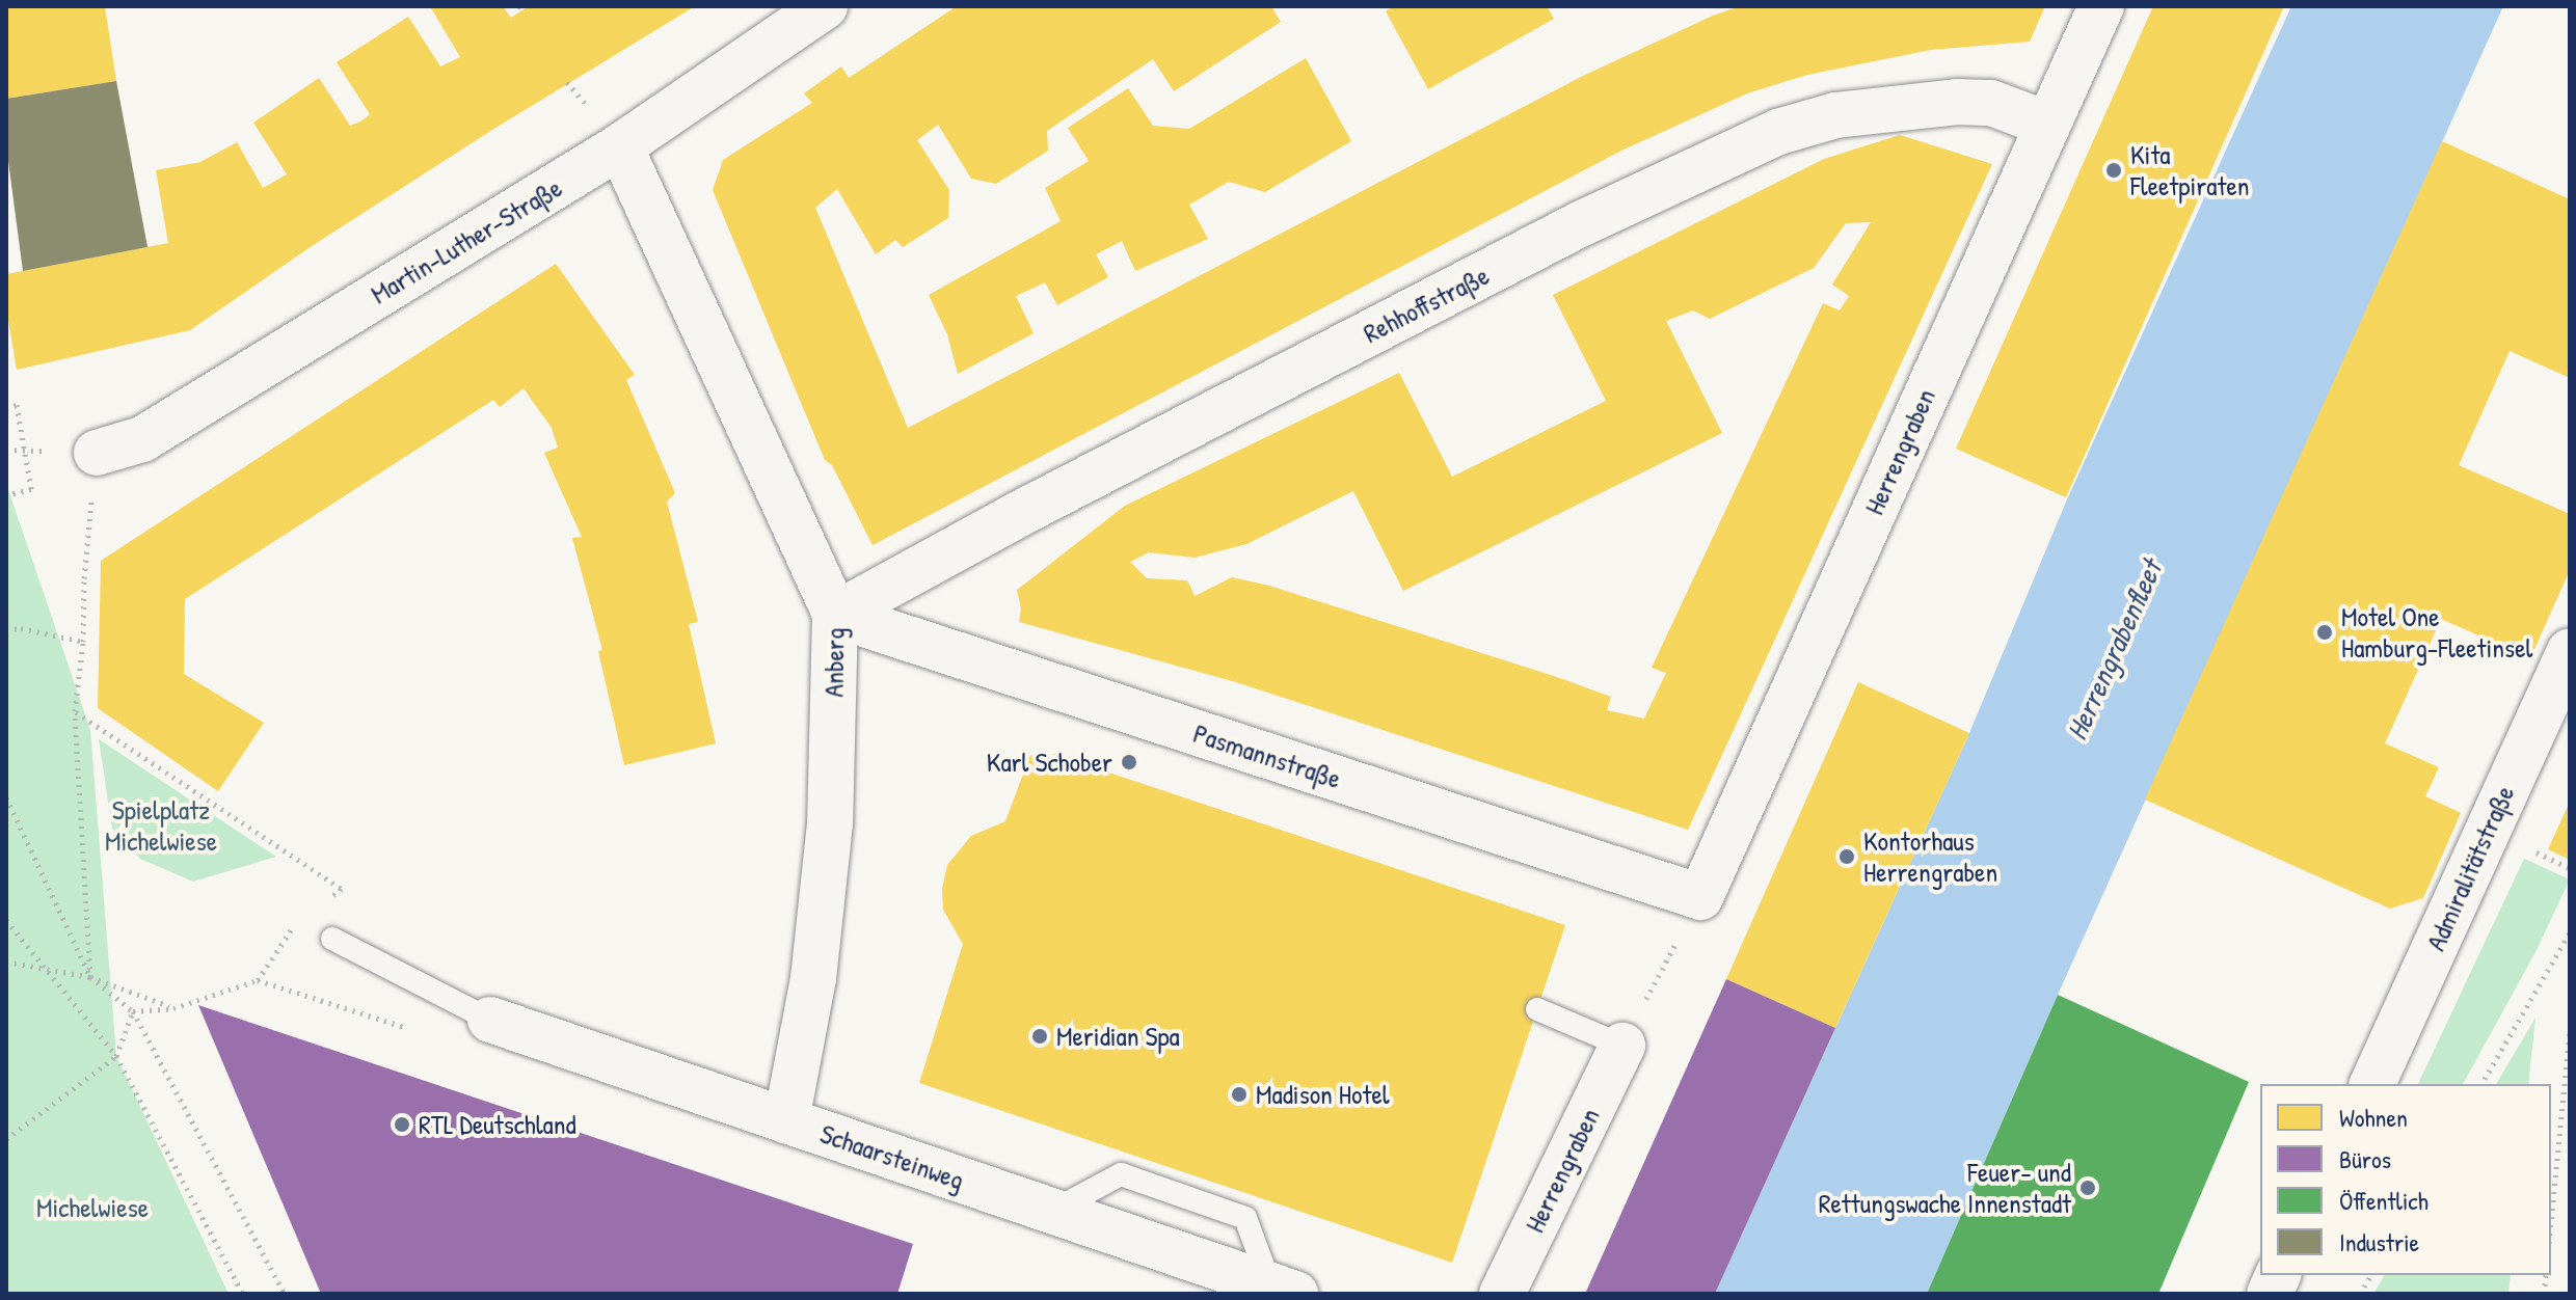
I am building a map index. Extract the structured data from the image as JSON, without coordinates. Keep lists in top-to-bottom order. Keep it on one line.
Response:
{"streets":{"street":["Martin-Luther-Straße","Rehhoffstraße","Herrengraben","Anberg","Pasmannstraße","Admiralitätstraße","Schaarsteinweg"]},"crossings":[["Martin-Luther-Straße","Anberg"],["Rehhoffstraße","Herrengraben"],["Rehhoffstraße","Anberg"],["Rehhoffstraße","Pasmannstraße"],["Herrengraben","Pasmannstraße"],["Anberg","Pasmannstraße"],["Anberg","Schaarsteinweg"]],"water":["Herrengrabenfleet"],"parks":["Spielplatz Michelwiese","Michelwiese"],"places":["Kita Fleetpiraten","Motel One Hamburg-Fleetinsel","Karl Schober","Kontorhaus Herrengraben","Meridian Spa","Madison Hotel","RTL Deutschland","Feuer- und Rettungswache Innenstadt"],"legend":["Wohnen","Büros","Öffentlich","Industrie"]}
